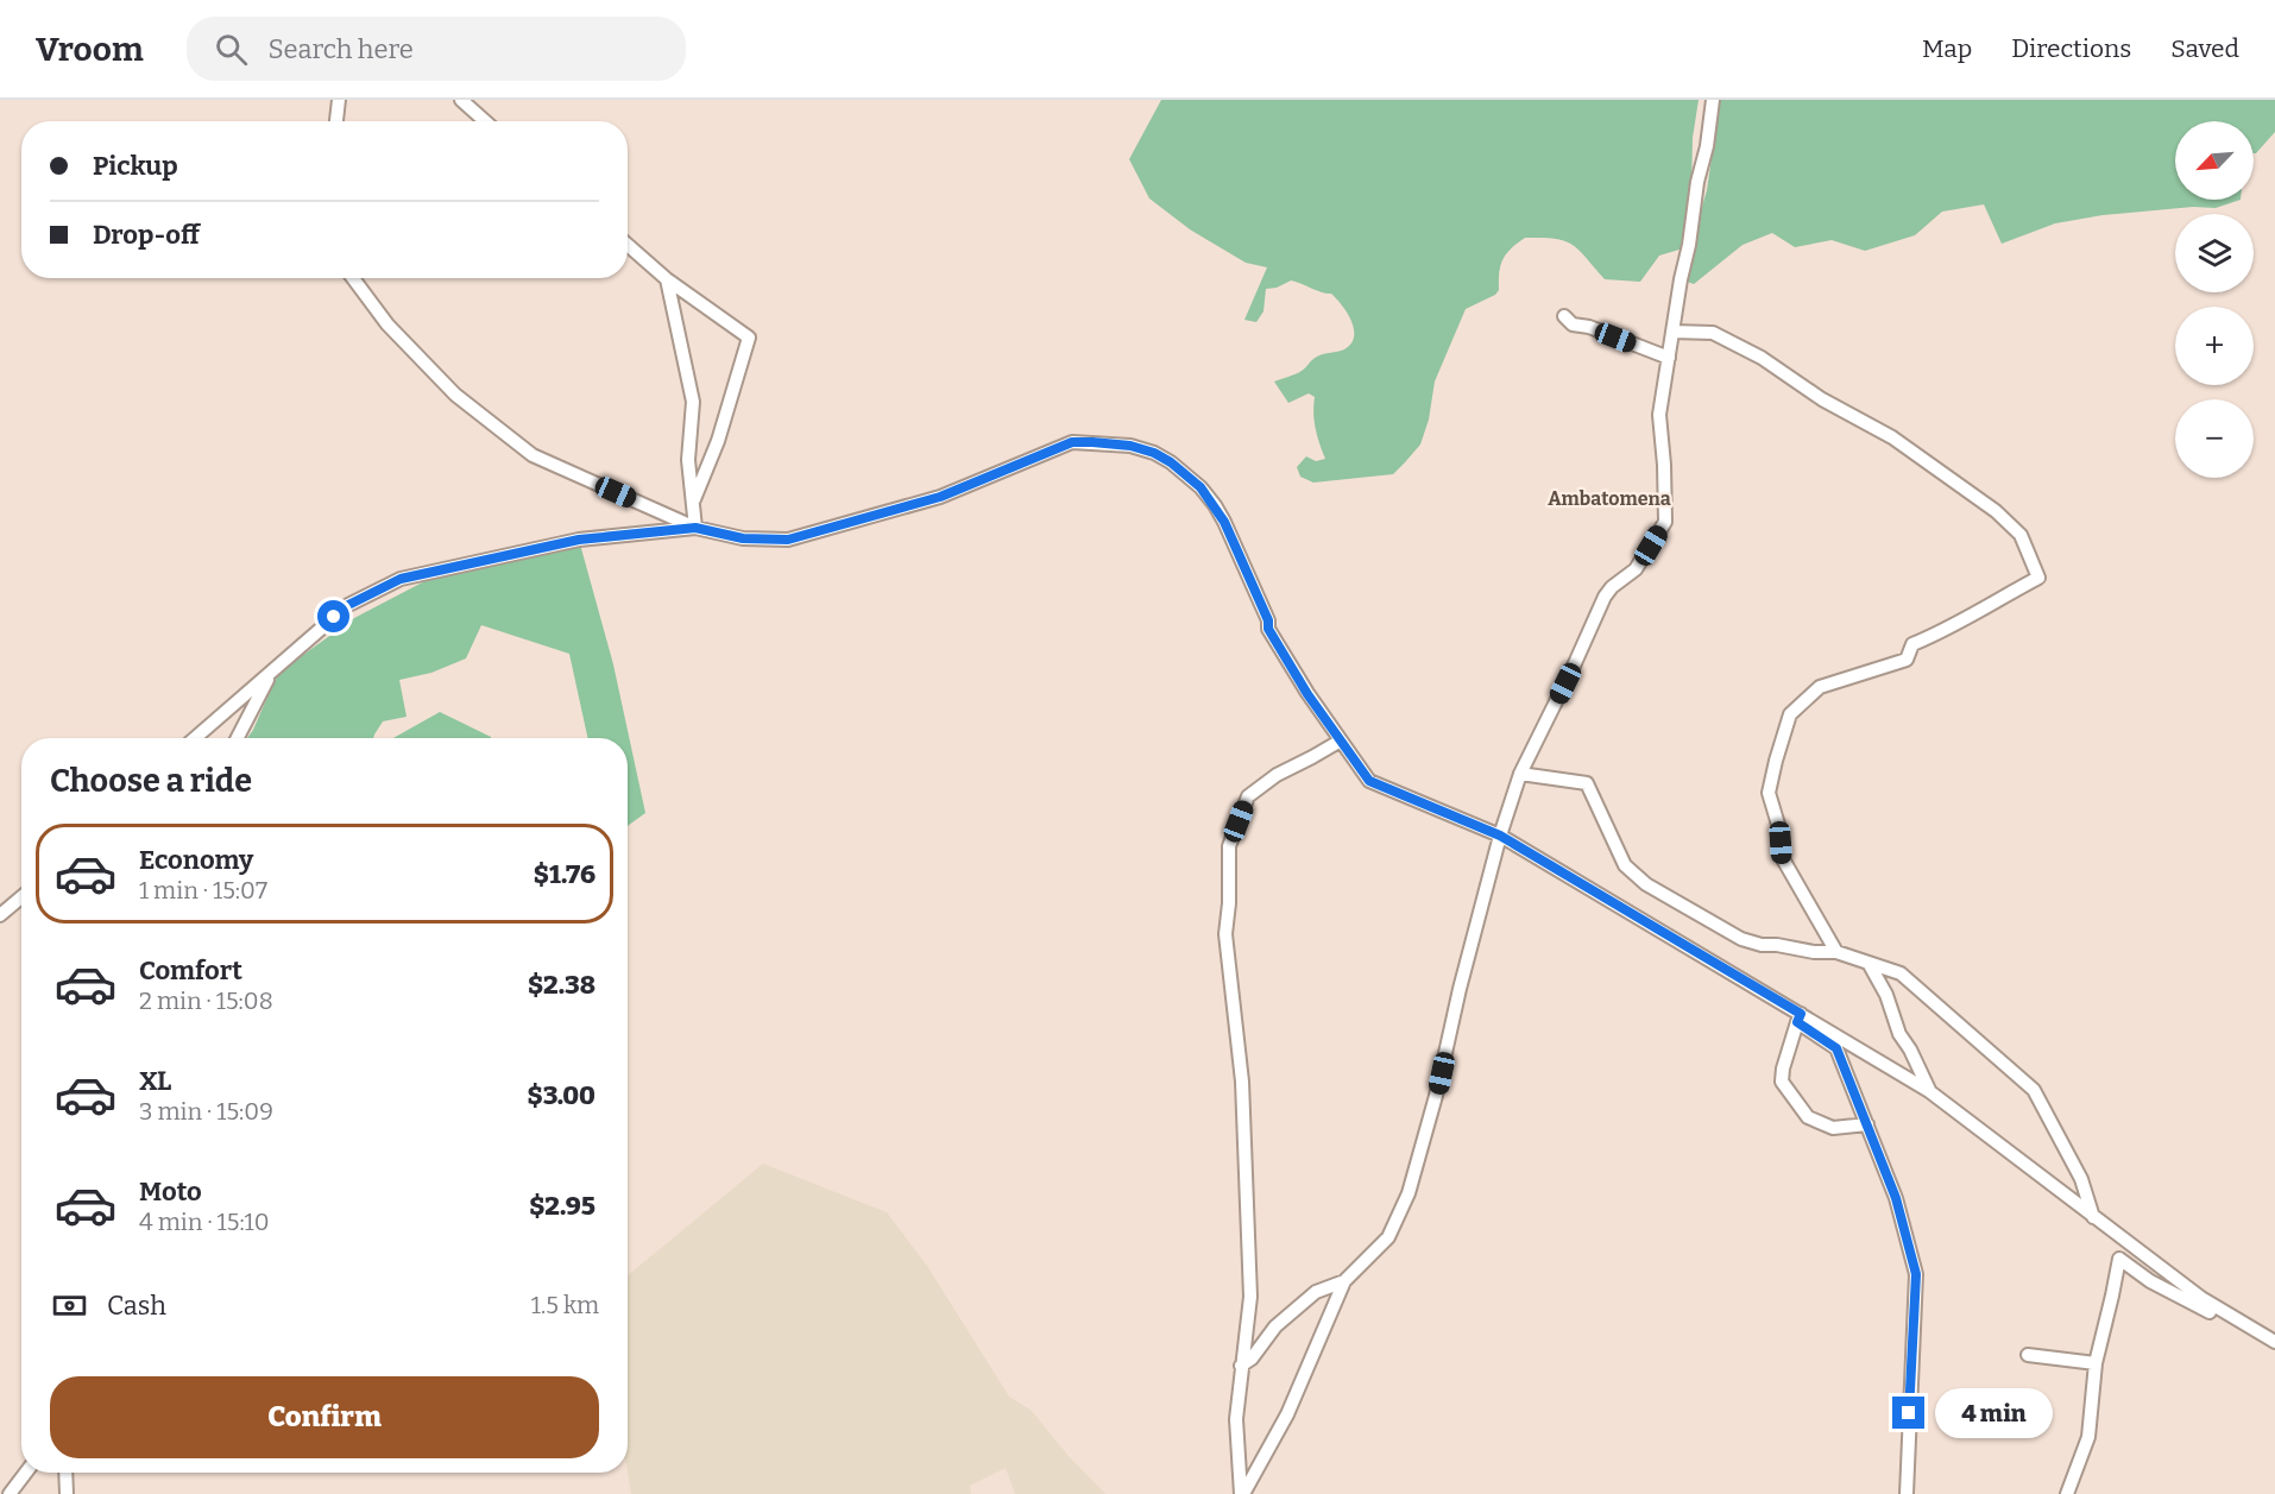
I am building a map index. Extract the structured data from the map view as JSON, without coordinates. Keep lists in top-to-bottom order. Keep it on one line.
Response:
{"districts":["Ambatomena"],"north":"bottom left","page":{"header":"Vroom","search":"Search here","nav":["Map","Directions","Saved"],"map_buttons":["+","−"],"banner":["Pickup","Drop-off"],"heading":"Choose a ride","list":[{"name":"Economy","note":"1 min · 15:07","value":"$1.76"},{"name":"Comfort","note":"2 min · 15:08","value":"$2.38"},{"name":"XL","note":"3 min · 15:09","value":"$3.00"},{"name":"Moto","note":"4 min · 15:10","value":"$2.95"}],"pay":["Cash","1.5 km"],"buttons":"Confirm","bubble":"4 min"}}
